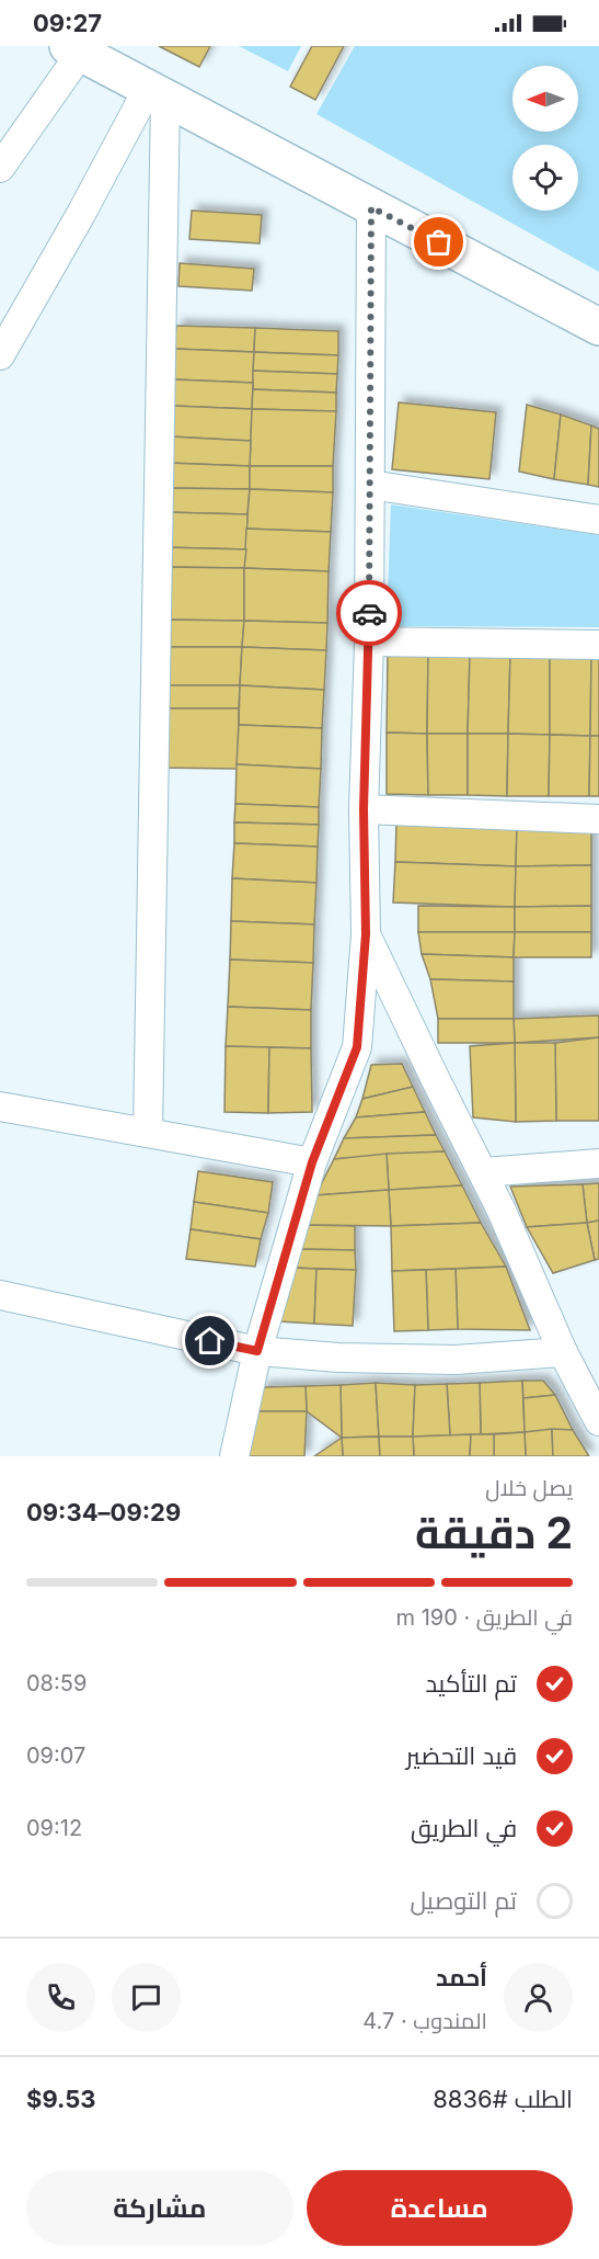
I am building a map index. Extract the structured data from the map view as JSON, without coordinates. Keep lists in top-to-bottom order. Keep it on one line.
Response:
{"north":"left","page":{"status":"09:27","heading":["2 دقيقة","يصل خلال","09:29–09:34"],"panel":["أحمد","المندوب · 4.7","الطلب #8836","$9.53"],"bar":"في الطريق · 190 m","list":[["تم التأكيد","08:59"],["قيد التحضير","09:07"],["في الطريق","09:12"],"تم التوصيل"],"buttons":["مساعدة","مشاركة"]}}
